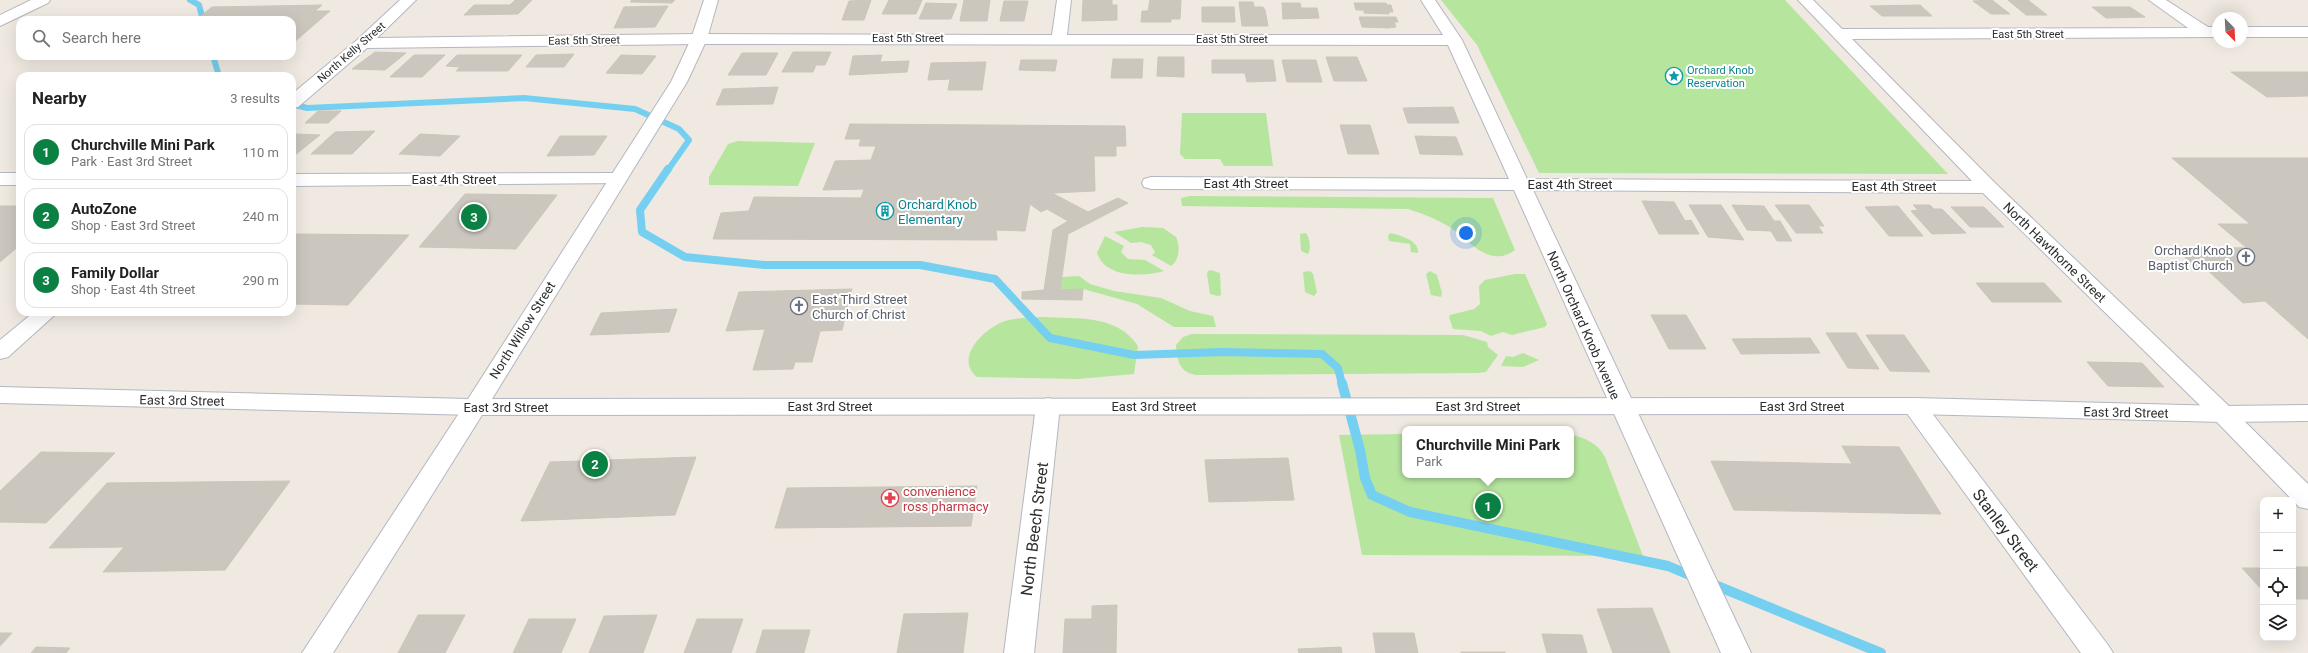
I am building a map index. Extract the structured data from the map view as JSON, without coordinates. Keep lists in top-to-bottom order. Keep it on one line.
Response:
{"streets":{"street":["East 5th Street","North Kelly Street","East 4th Street","North Hawthorne Street","North Orchard Knob Avenue","North Willow Street","East 3rd Street","North Beech Street","Stanley Street"]},"crossings":[["East 5th Street","North Kelly Street"],["East 5th Street","North Hawthorne Street"],["East 5th Street","North Orchard Knob Avenue"],["East 5th Street","North Willow Street"],["East 4th Street","North Hawthorne Street"],["East 4th Street","North Orchard Knob Avenue"],["East 4th Street","North Willow Street"],["North Hawthorne Street","East 3rd Street"],["North Orchard Knob Avenue","East 3rd Street"],["North Willow Street","East 3rd Street"],["East 3rd Street","North Beech Street"],["East 3rd Street","Stanley Street"]],"places":{"place":["Orchard Knob Reservation"],"building":["Orchard Knob Elementary"],"church":["Orchard Knob Baptist Church","East Third Street Church of Christ"],"pharmacy":["convenience ross pharmacy"]},"north":"bottom right","page":{"search":"Search here","heading":["Nearby","3 results"],"list":[{"mark":"1","name":"Churchville Mini Park","note":"Park · East 3rd Street","value":"110 m"},{"mark":"2","name":"AutoZone","note":"Shop · East 3rd Street","value":"240 m"},{"mark":"3","name":"Family Dollar","note":"Shop · East 4th Street","value":"290 m"}],"pins":["3","2","1"],"popup":["Churchville Mini Park","Park"],"map_buttons":["+","−"]}}
